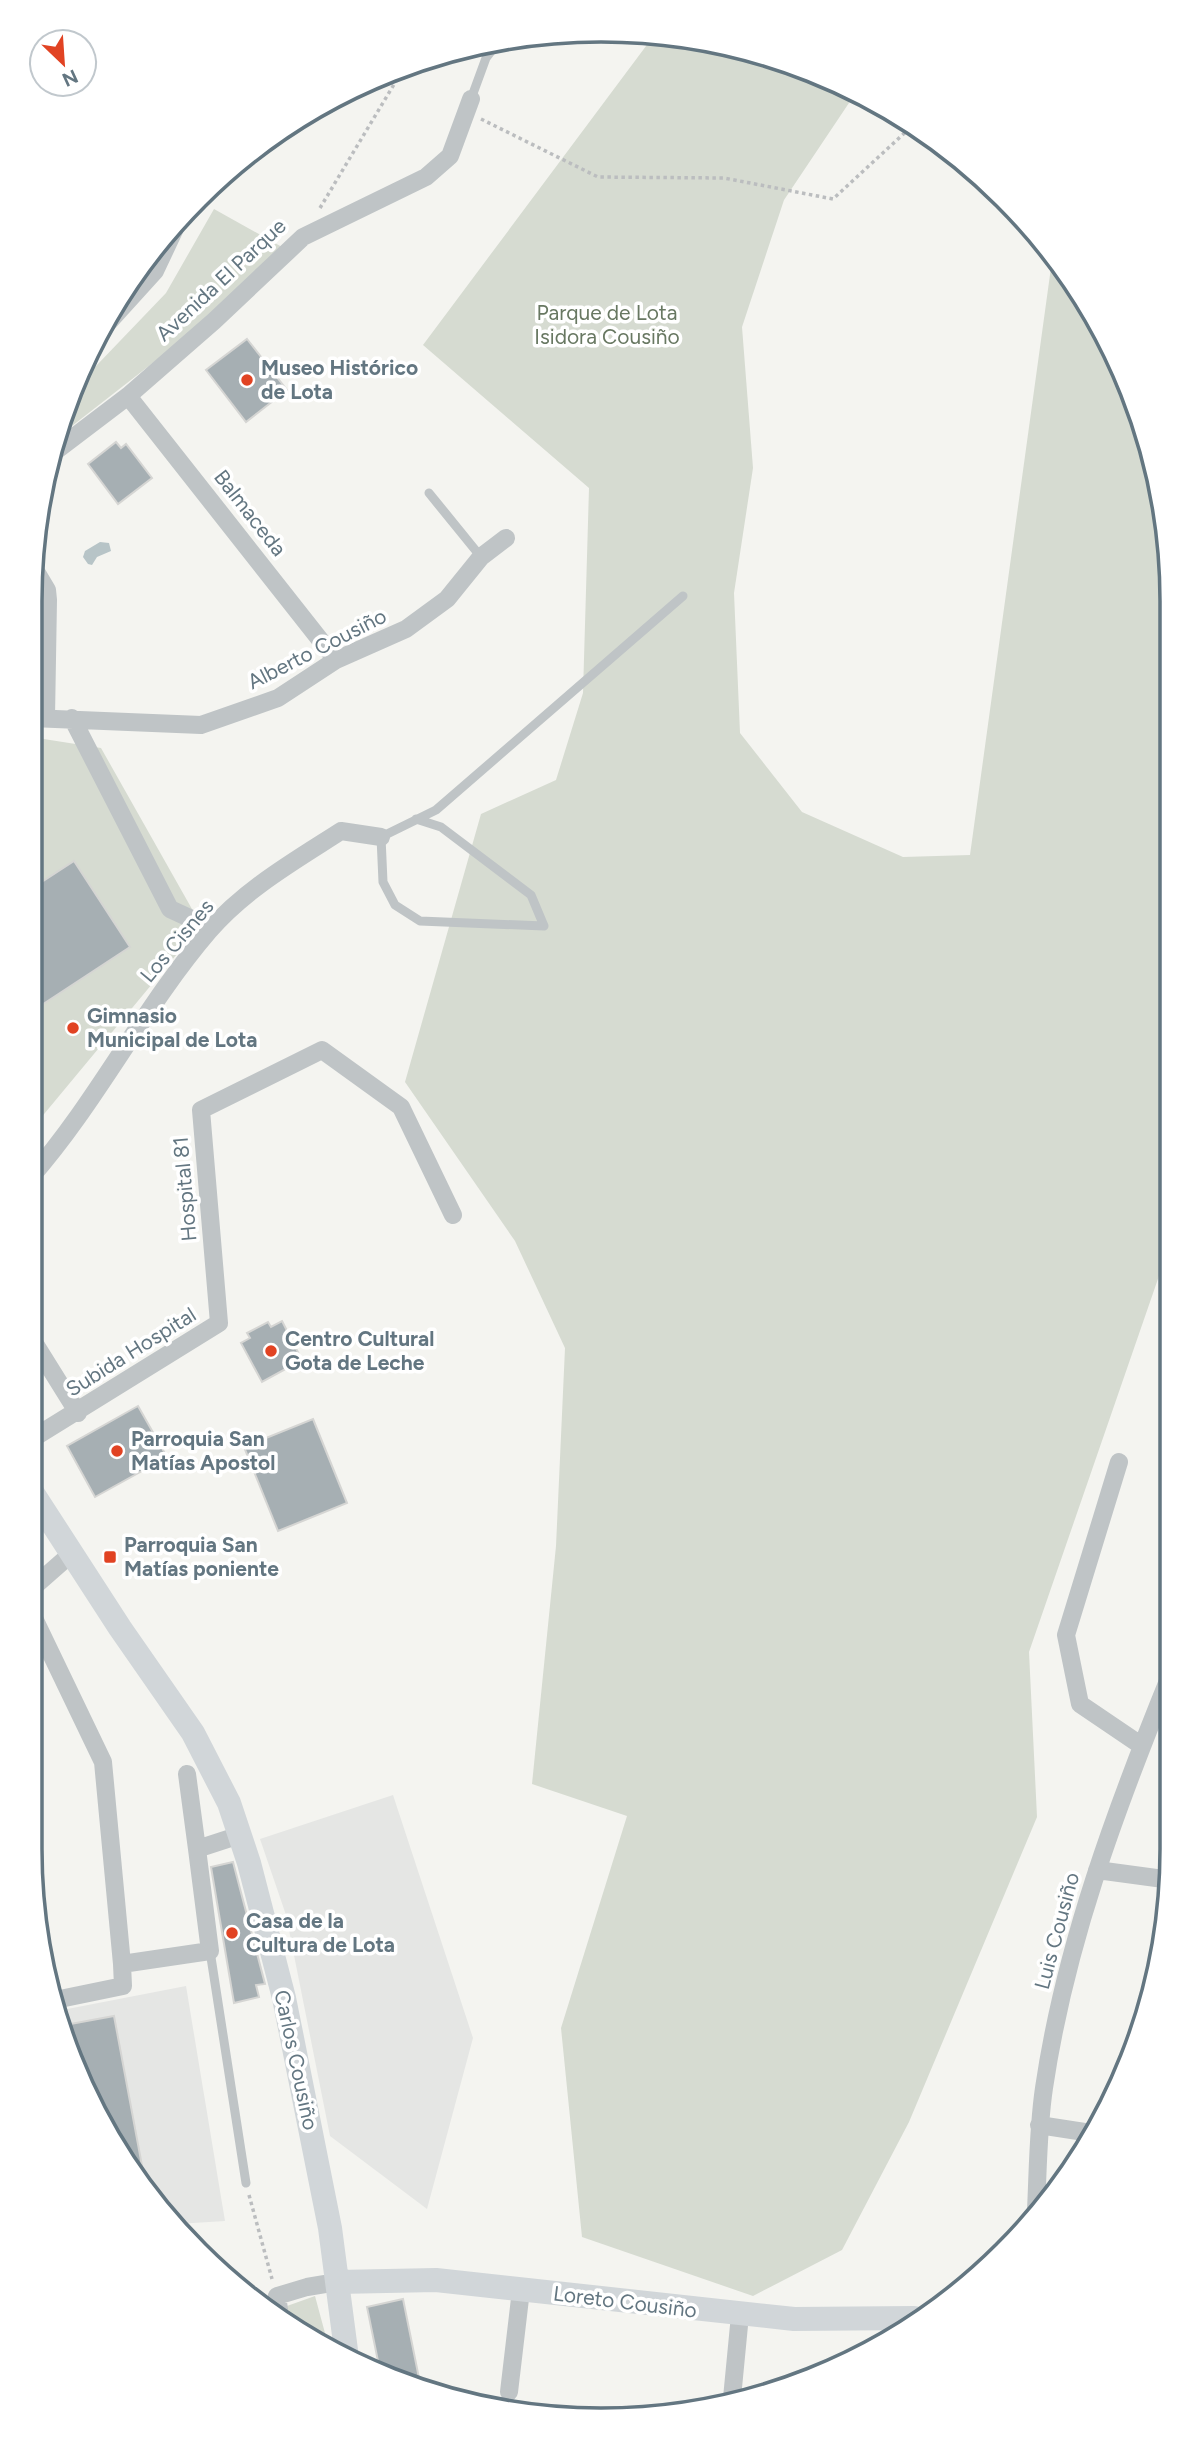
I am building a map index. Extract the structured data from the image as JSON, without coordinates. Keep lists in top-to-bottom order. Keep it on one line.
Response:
{"streets":{"main road":["Carlos Cousiño","Loreto Cousiño"],"street":["Avenida El Parque","Balmaceda","Alberto Cousiño","Los Cisnes","Hospital 81","Subida Hospital","Luis Cousiño"]},"crossings":[["Avenida El Parque","Balmaceda"],["Balmaceda","Alberto Cousiño"],["Hospital 81","Subida Hospital"],["Carlos Cousiño","Loreto Cousiño"]],"parks":["Parque de Lota Isidora Cousiño"],"places":{"other":["Museo Histórico de Lota","Gimnasio Municipal de Lota","Centro Cultural Gota de Leche","Parroquia San Matías Apostol","Casa de la Cultura de Lota"],"transit":["Parroquia San Matías poniente"]},"north":"bottom right"}
